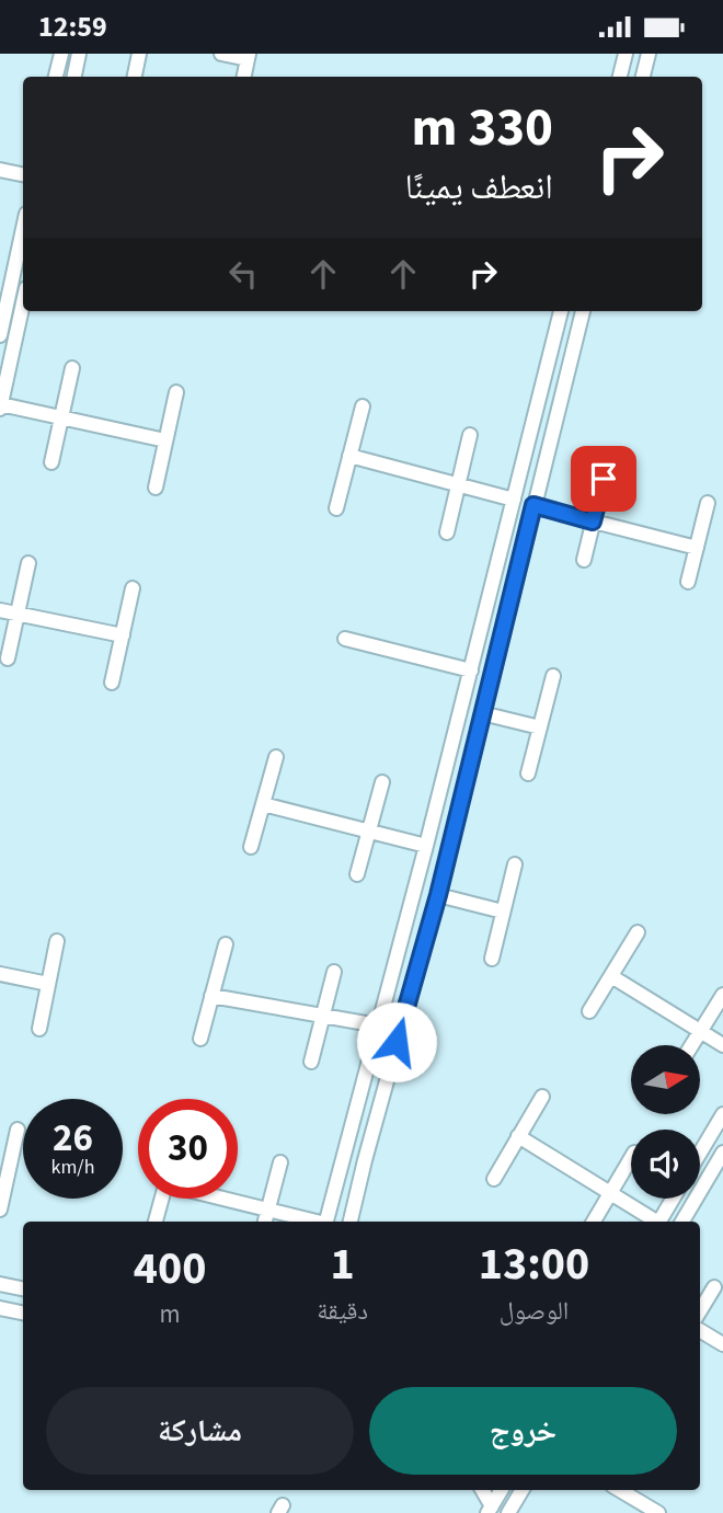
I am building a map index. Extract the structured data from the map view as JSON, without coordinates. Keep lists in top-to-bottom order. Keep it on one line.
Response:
{"north":"right","page":{"status":"12:59","turn":["330 m","انعطف يمينًا"],"speed":"26 km/h","limit":"30","eta":["13:00","الوصول","1","دقيقة","400","m"],"buttons":["خروج","مشاركة"]}}
